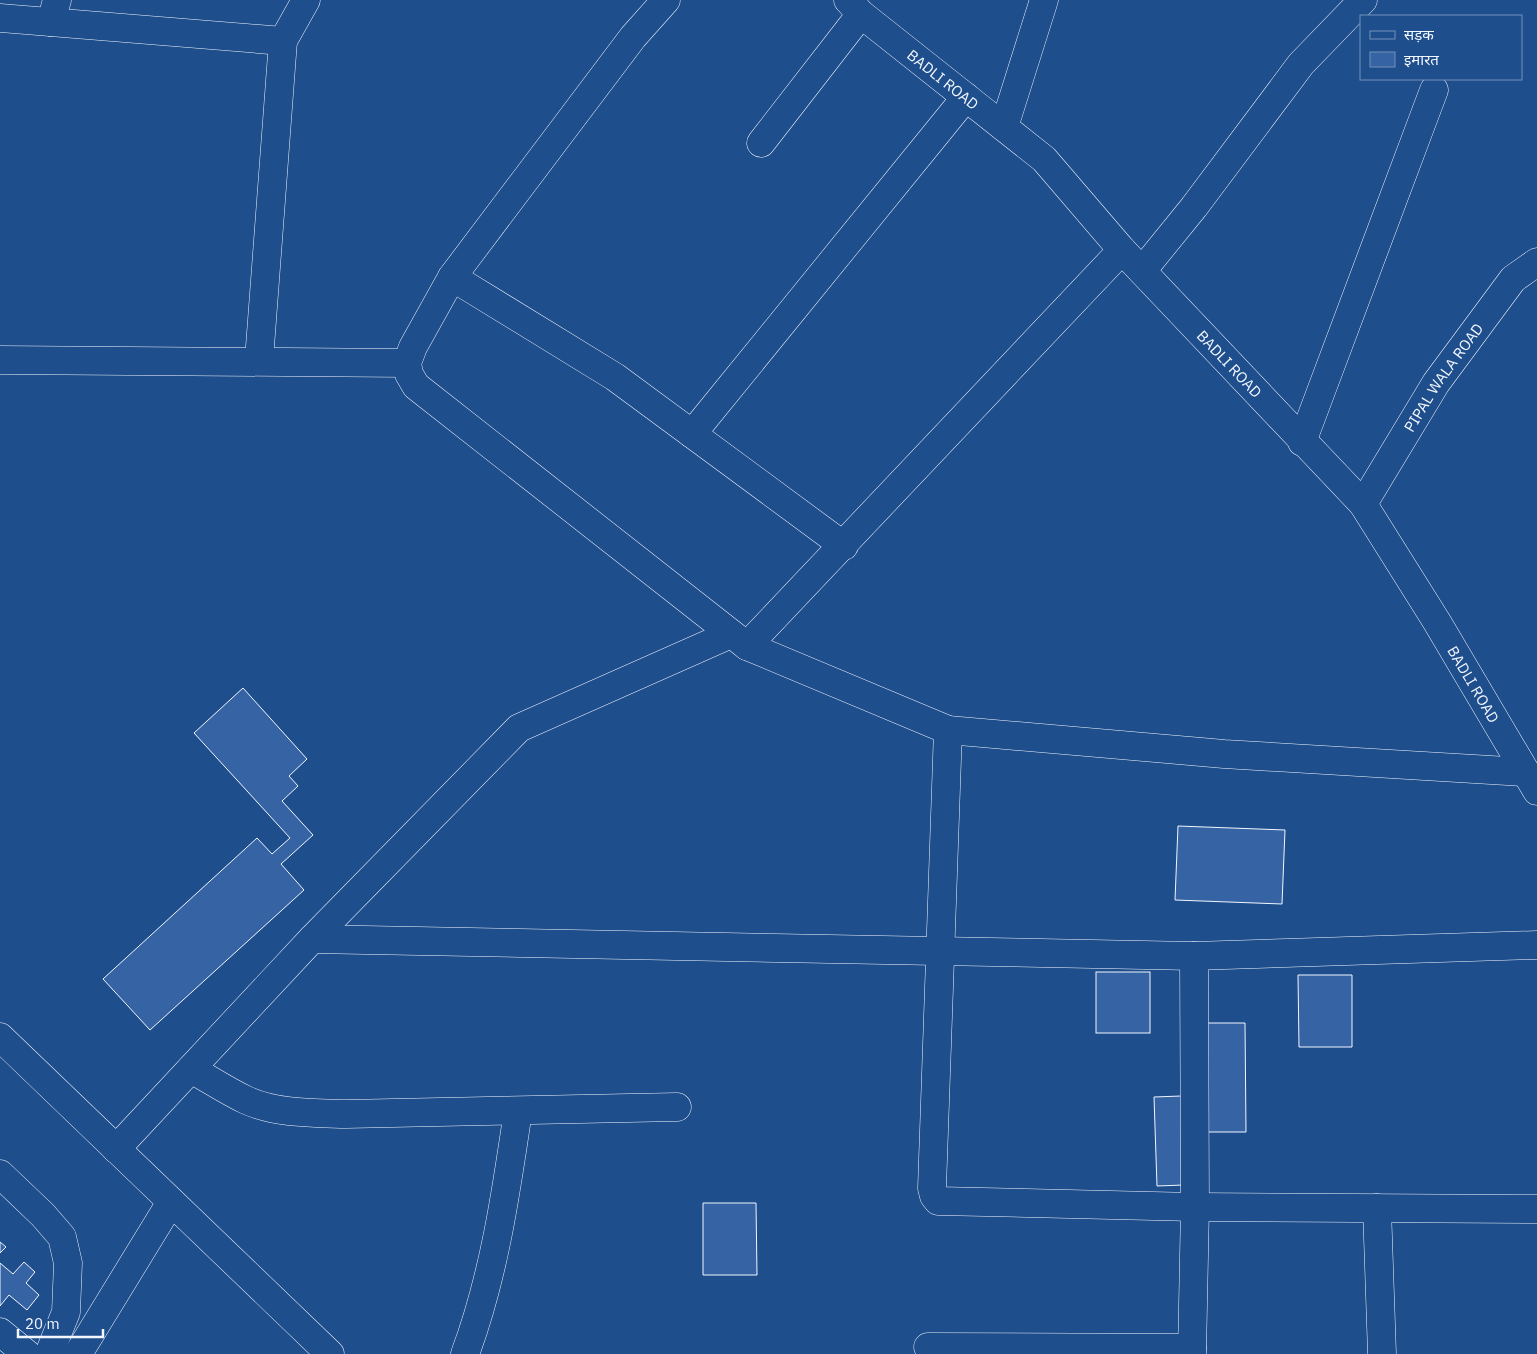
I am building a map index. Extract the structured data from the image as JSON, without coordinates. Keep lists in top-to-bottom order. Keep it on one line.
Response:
{"streets":{"street":["BADLI ROAD","PIPAL WALA ROAD"]},"crossings":[["BADLI ROAD","PIPAL WALA ROAD"]],"legend":["सड़क","इमारत"],"scale_bar":"20 m"}
